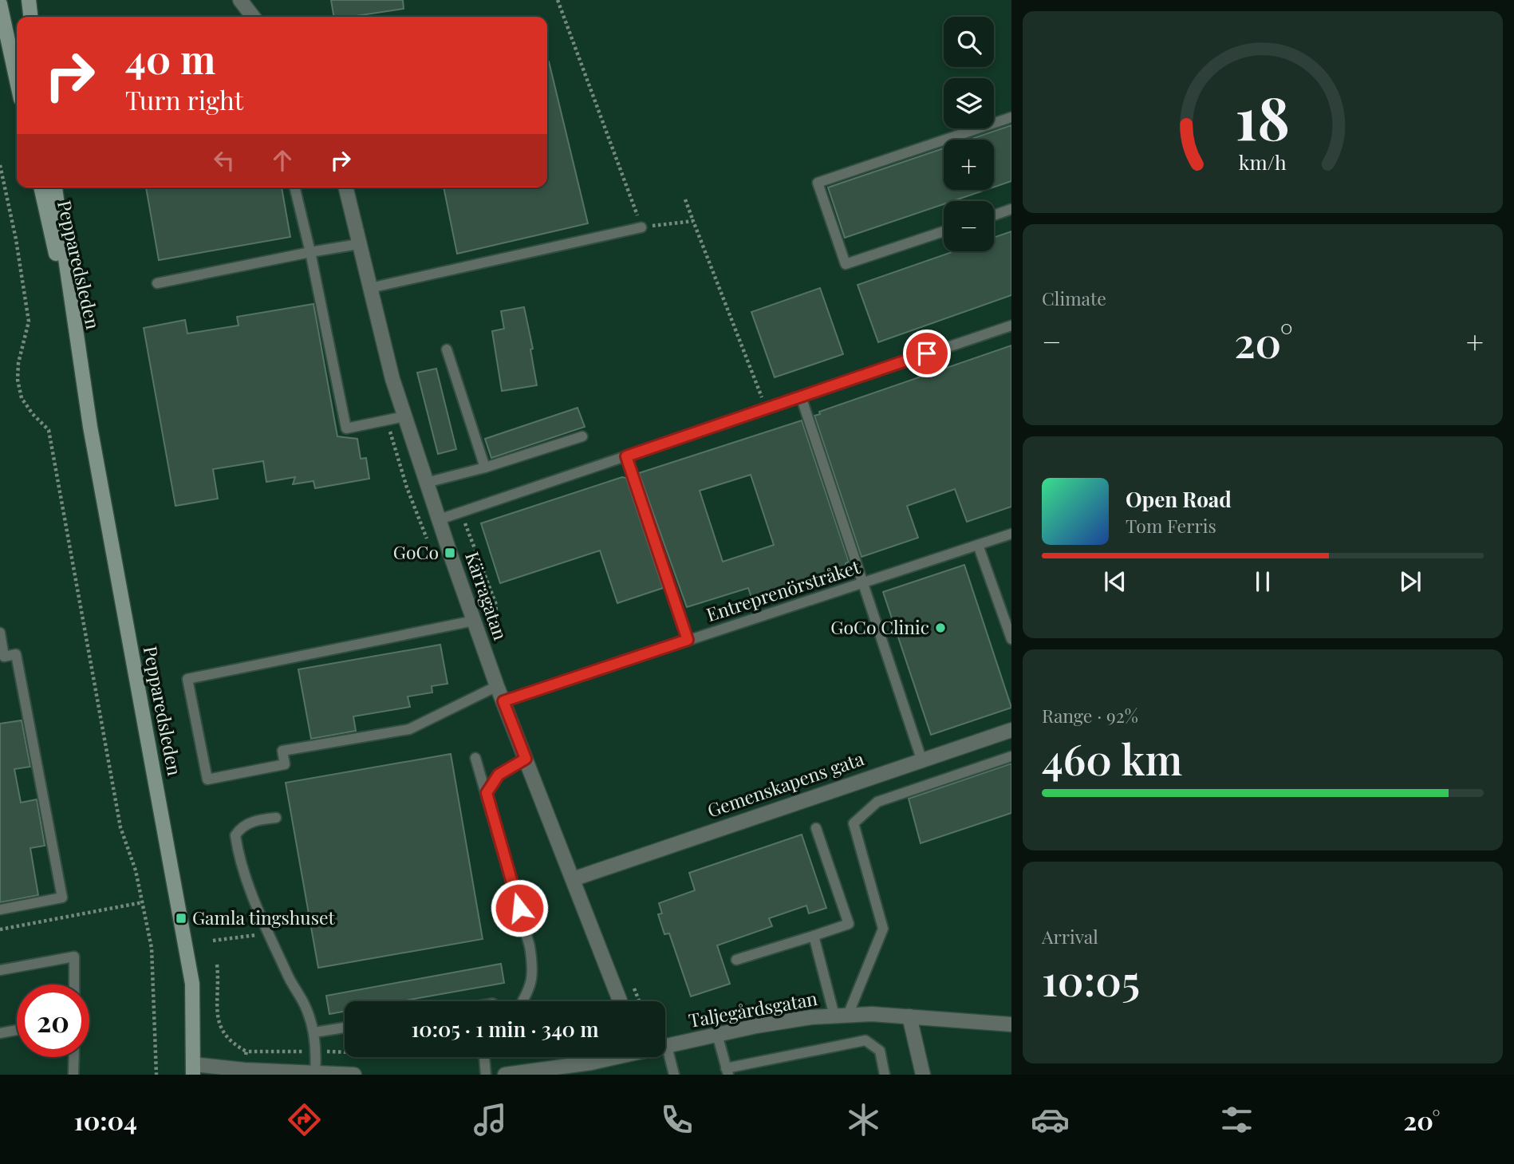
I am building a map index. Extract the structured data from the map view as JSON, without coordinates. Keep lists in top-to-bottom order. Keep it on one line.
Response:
{"streets":{"street":["Pepparedsleden","Kärragatan","Gemenskapens gata","Taljegårdsgatan"],"lane":["Entreprenörstråket"]},"crossings":[["Entreprenörstråket","Kärragatan"],["Kärragatan","Gemenskapens gata"]],"places":{"transit":["GoCo","Gamla tingshuset"],"other":["GoCo Clinic"]},"page":{"map_buttons":["+","−"],"turn":["40 m","Turn right"],"tile":["Climate",["Range · 92%","460 km"],["Arrival","10:05"]],"heat":["−","20°","+"],"song":["Open Road","Tom Ferris"],"limit":"20","trip":"10:05 · 1 min · 340 m","tabs":["10:04","20°"],"gauge":["18","km/h"]}}
